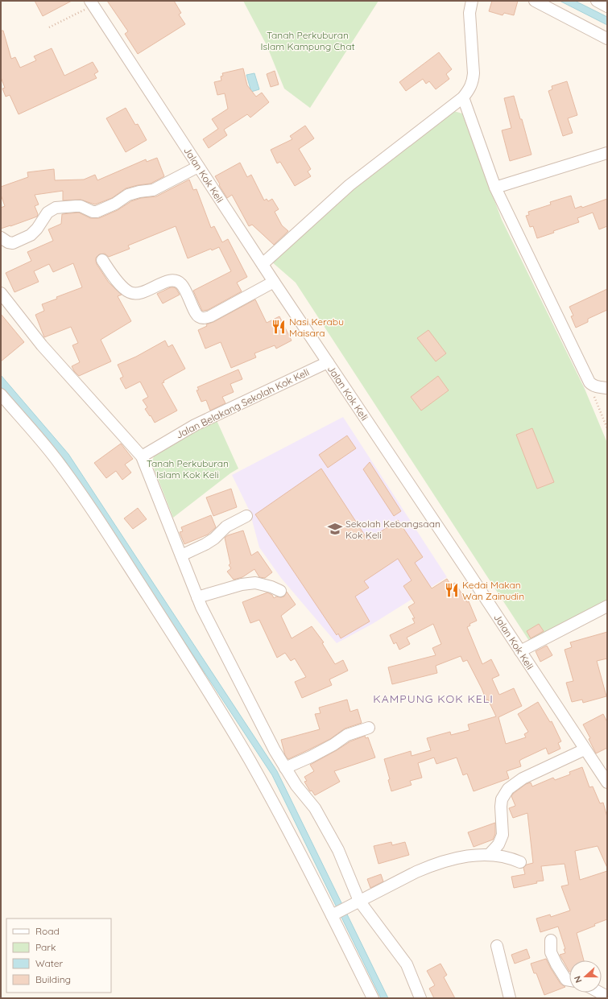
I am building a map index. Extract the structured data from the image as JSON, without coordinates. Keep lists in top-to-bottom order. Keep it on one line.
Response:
{"streets":{"street":["Jalan Kok Keli","Jalan Belakang Sekolah Kok Keli"]},"crossings":[["Jalan Kok Keli","Jalan Belakang Sekolah Kok Keli"]],"districts":["KAMPUNG KOK KELI"],"parks":["Tanah Perkuburan Islam Kampung Chat","Tanah Perkuburan Islam Kok Keli"],"places":{"restaurant":["Nasi Kerabu Maisara","Kedai Makan Wan Zainudin"],"school or university":["Sekolah Kebangsaan Kok Keli"]},"legend":["Road","Park","Water","Building"],"north":"left"}
